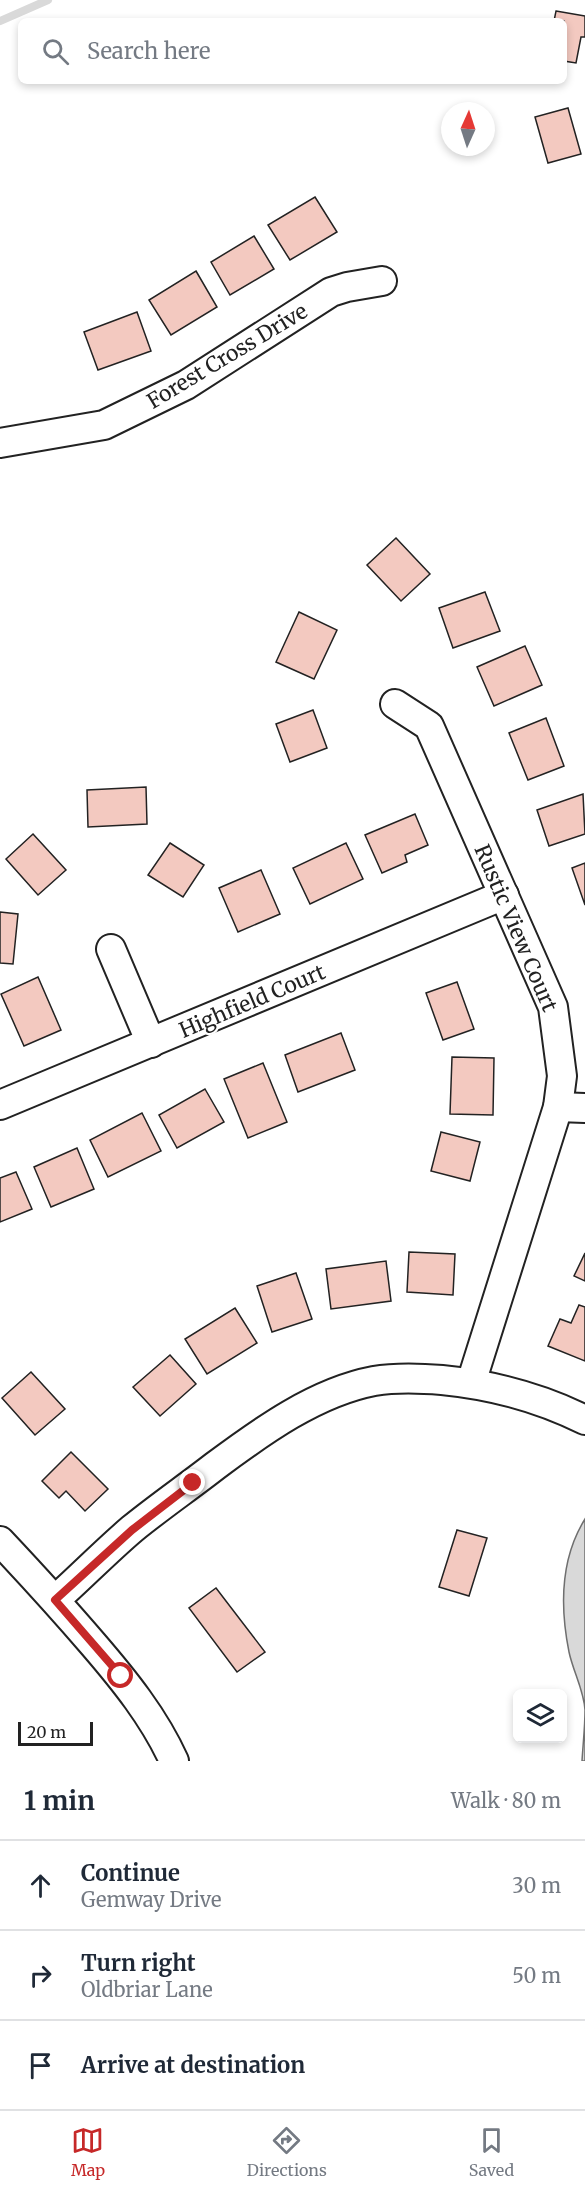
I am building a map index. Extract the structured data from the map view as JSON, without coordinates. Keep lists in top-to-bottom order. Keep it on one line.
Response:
{"streets":{"street":["Forest Cross Drive","Rustic View Court","Highfield Court"]},"crossings":[["Rustic View Court","Highfield Court"]],"scale_bar":"20 m","north":"top","page":{"search":"Search here","scale":"20 m","heading":["1 min","Walk · 80 m"],"list":[["Continue","Gemway Drive","30 m"],["Turn right","Oldbriar Lane","50 m"],"Arrive at destination"],"nav":["Map","Directions","Saved"]}}
